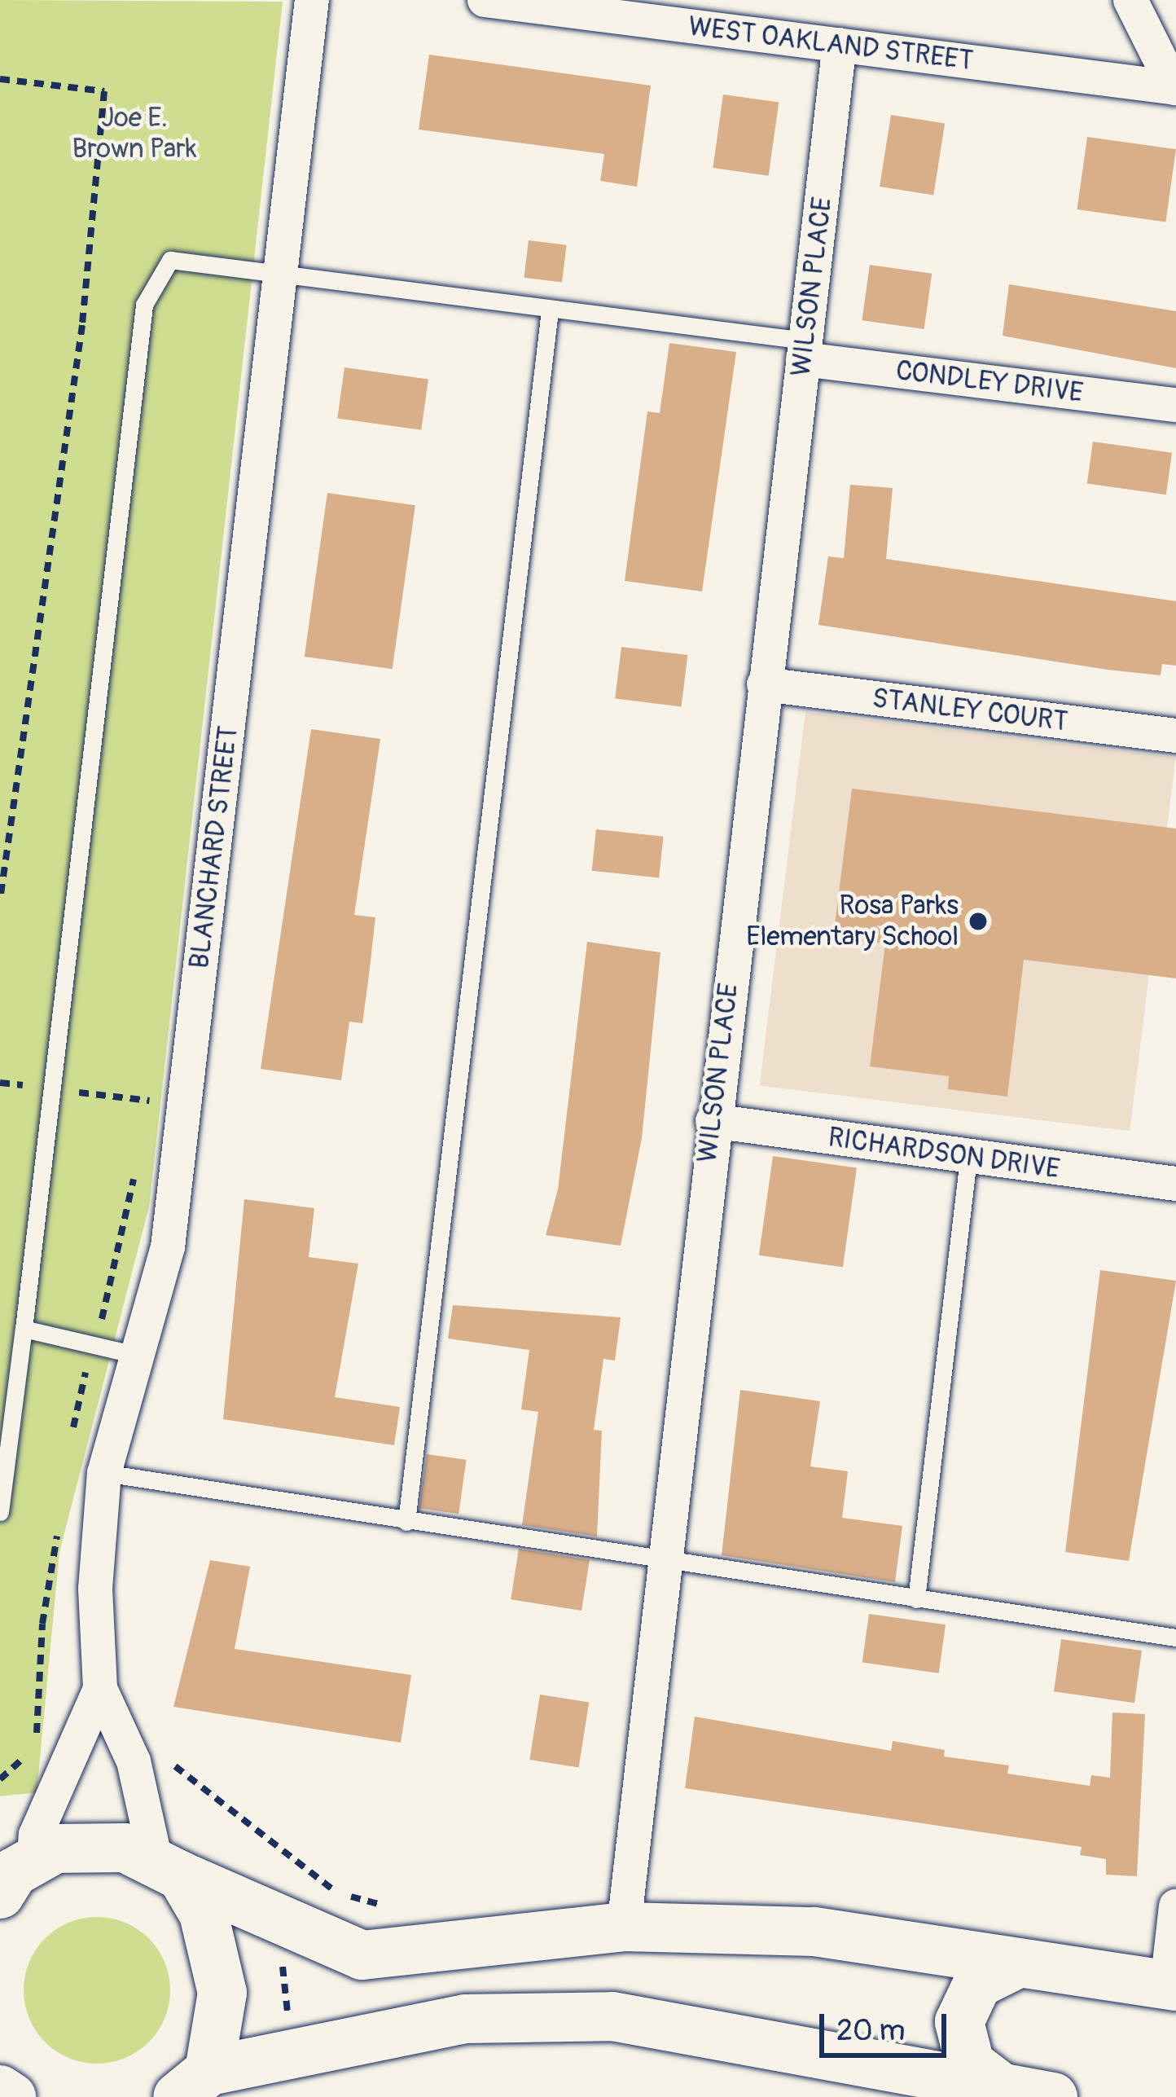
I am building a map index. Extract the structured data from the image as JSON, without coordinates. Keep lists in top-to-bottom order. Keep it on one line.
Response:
{"streets":{"street":["WEST OAKLAND STREET","WILSON PLACE","CONDLEY DRIVE","STANLEY COURT","BLANCHARD STREET","RICHARDSON DRIVE"]},"crossings":[["WEST OAKLAND STREET","WILSON PLACE"],["WILSON PLACE","CONDLEY DRIVE"],["WILSON PLACE","STANLEY COURT"],["WILSON PLACE","RICHARDSON DRIVE"]],"parks":["Joe E. Brown Park"],"places":["Rosa Parks Elementary School"],"scale_bar":"20 m"}
